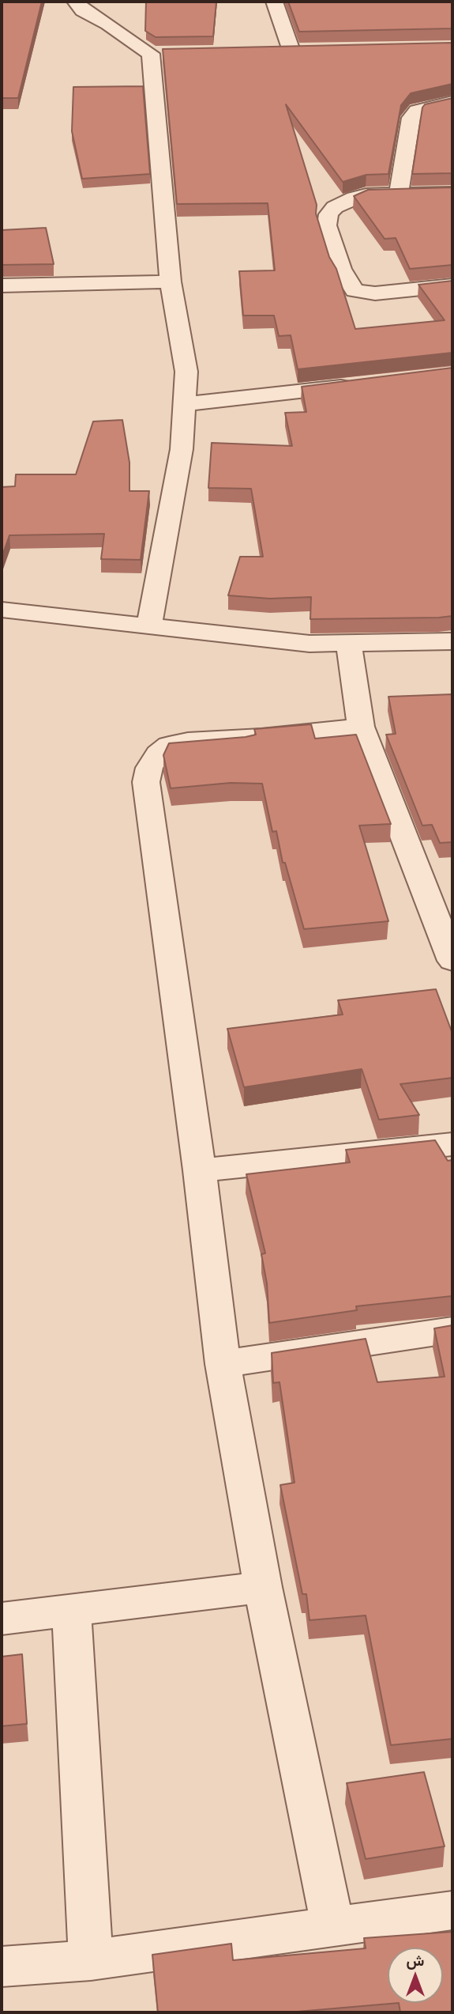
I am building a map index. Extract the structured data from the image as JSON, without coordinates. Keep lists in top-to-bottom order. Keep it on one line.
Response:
{"north":"top"}
